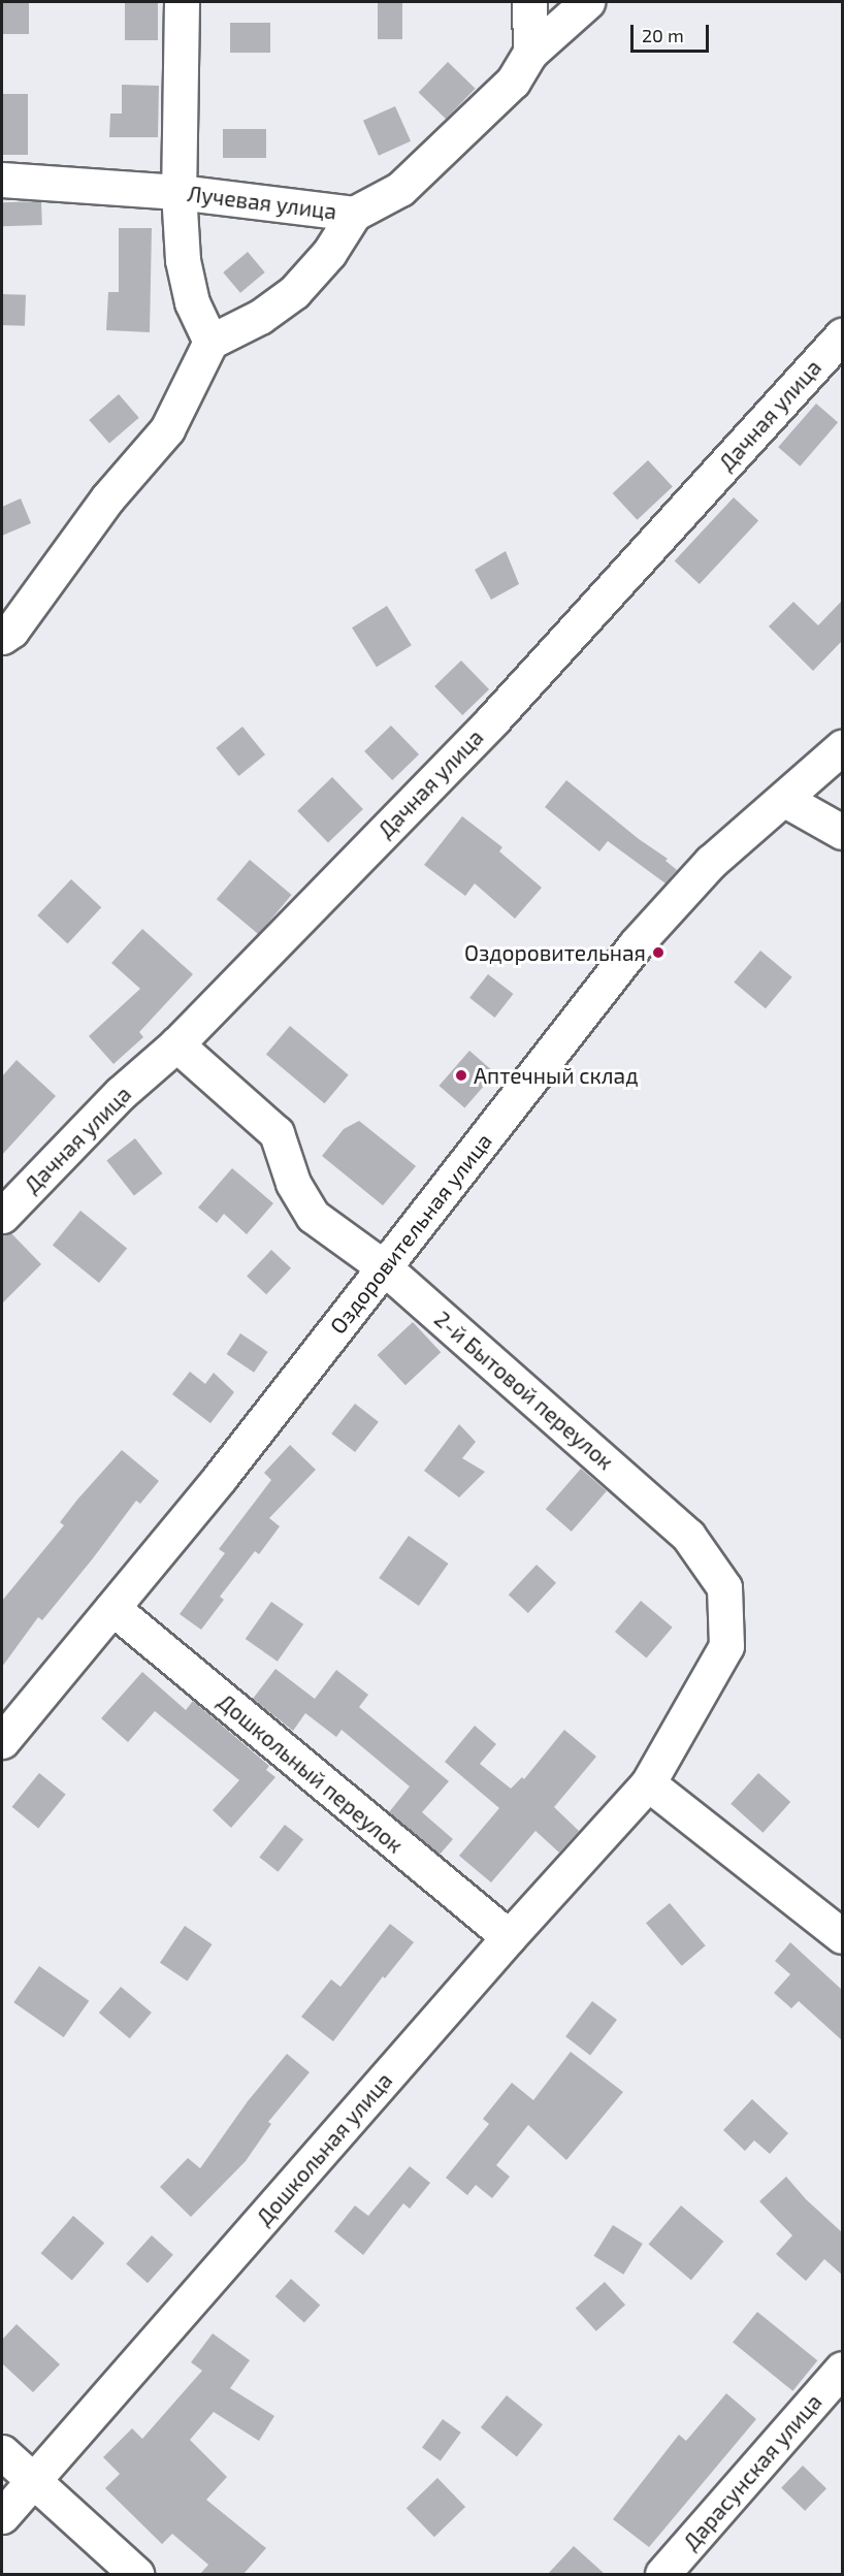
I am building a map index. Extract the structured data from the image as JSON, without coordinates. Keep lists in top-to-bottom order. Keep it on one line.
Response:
{"streets":{"street":["Лучевая улица","Дачная улица","Оздоровительная улица","2-й Бытовой переулок","Дошкольный переулок","Дошкольная улица","Дарасунская улица"]},"crossings":[["Дачная улица","2-й Бытовой переулок"],["Оздоровительная улица","2-й Бытовой переулок"],["Оздоровительная улица","Дошкольный переулок"],["2-й Бытовой переулок","Дошкольная улица"],["Дошкольный переулок","Дошкольная улица"]],"places":["Оздоровительная","Аптечный склад"],"scale_bar":"20 m"}
